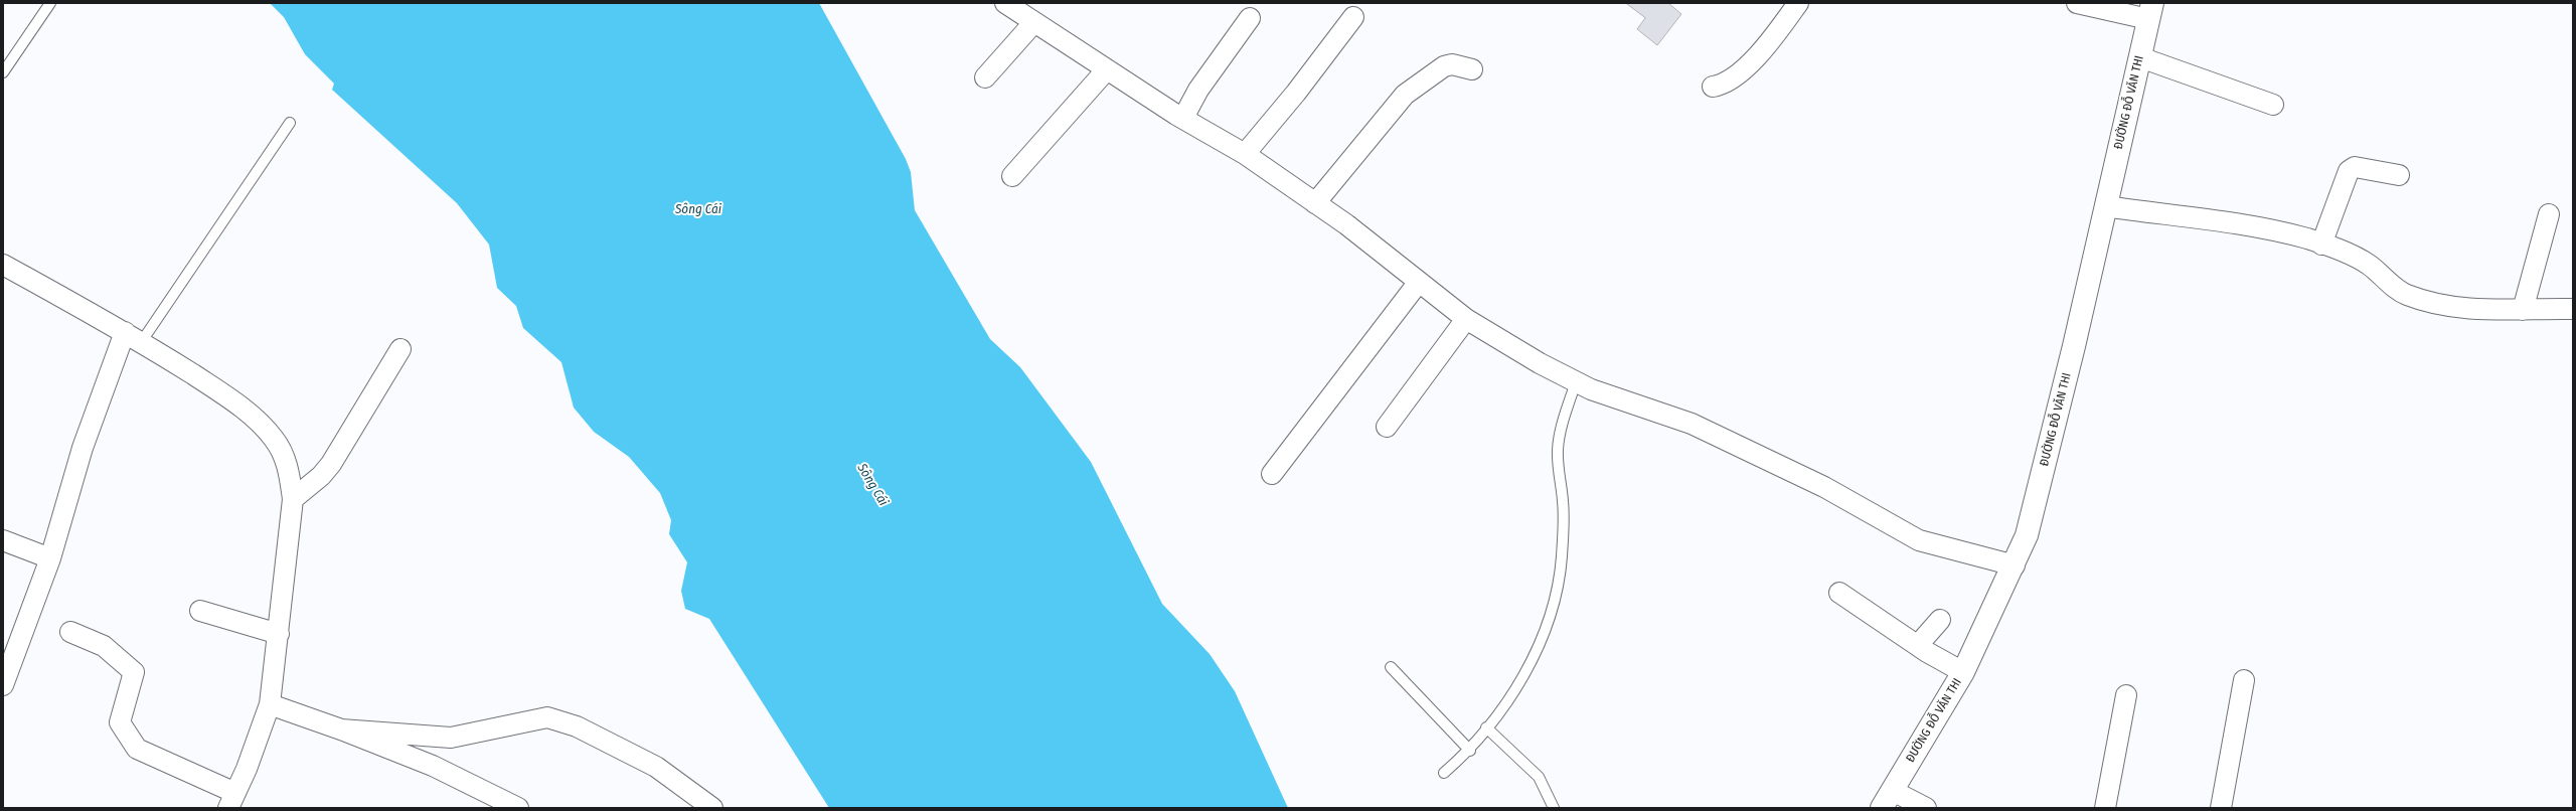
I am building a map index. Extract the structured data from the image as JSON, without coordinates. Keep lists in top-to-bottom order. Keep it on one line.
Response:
{"streets":{"street":["ĐƯỜNG ĐỖ VĂN THI"]},"water":["Sông Cái"]}
